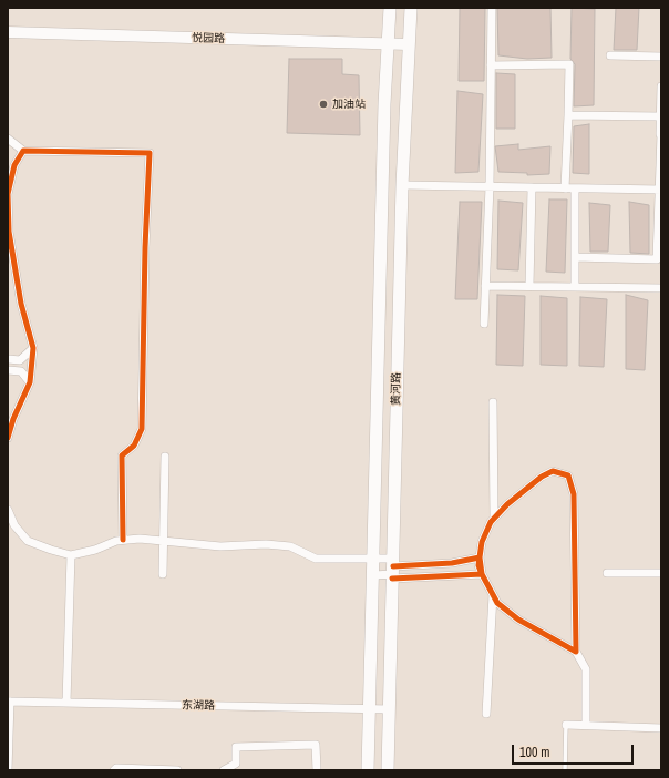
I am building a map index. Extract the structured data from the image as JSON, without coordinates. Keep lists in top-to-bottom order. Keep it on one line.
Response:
{"streets":{"main road":["黄河路"],"street":["悦园路","东湖路"]},"crossings":[["悦园路","黄河路"],["黄河路","东湖路"]],"places":["加油站"],"scale_bar":"100 m"}
